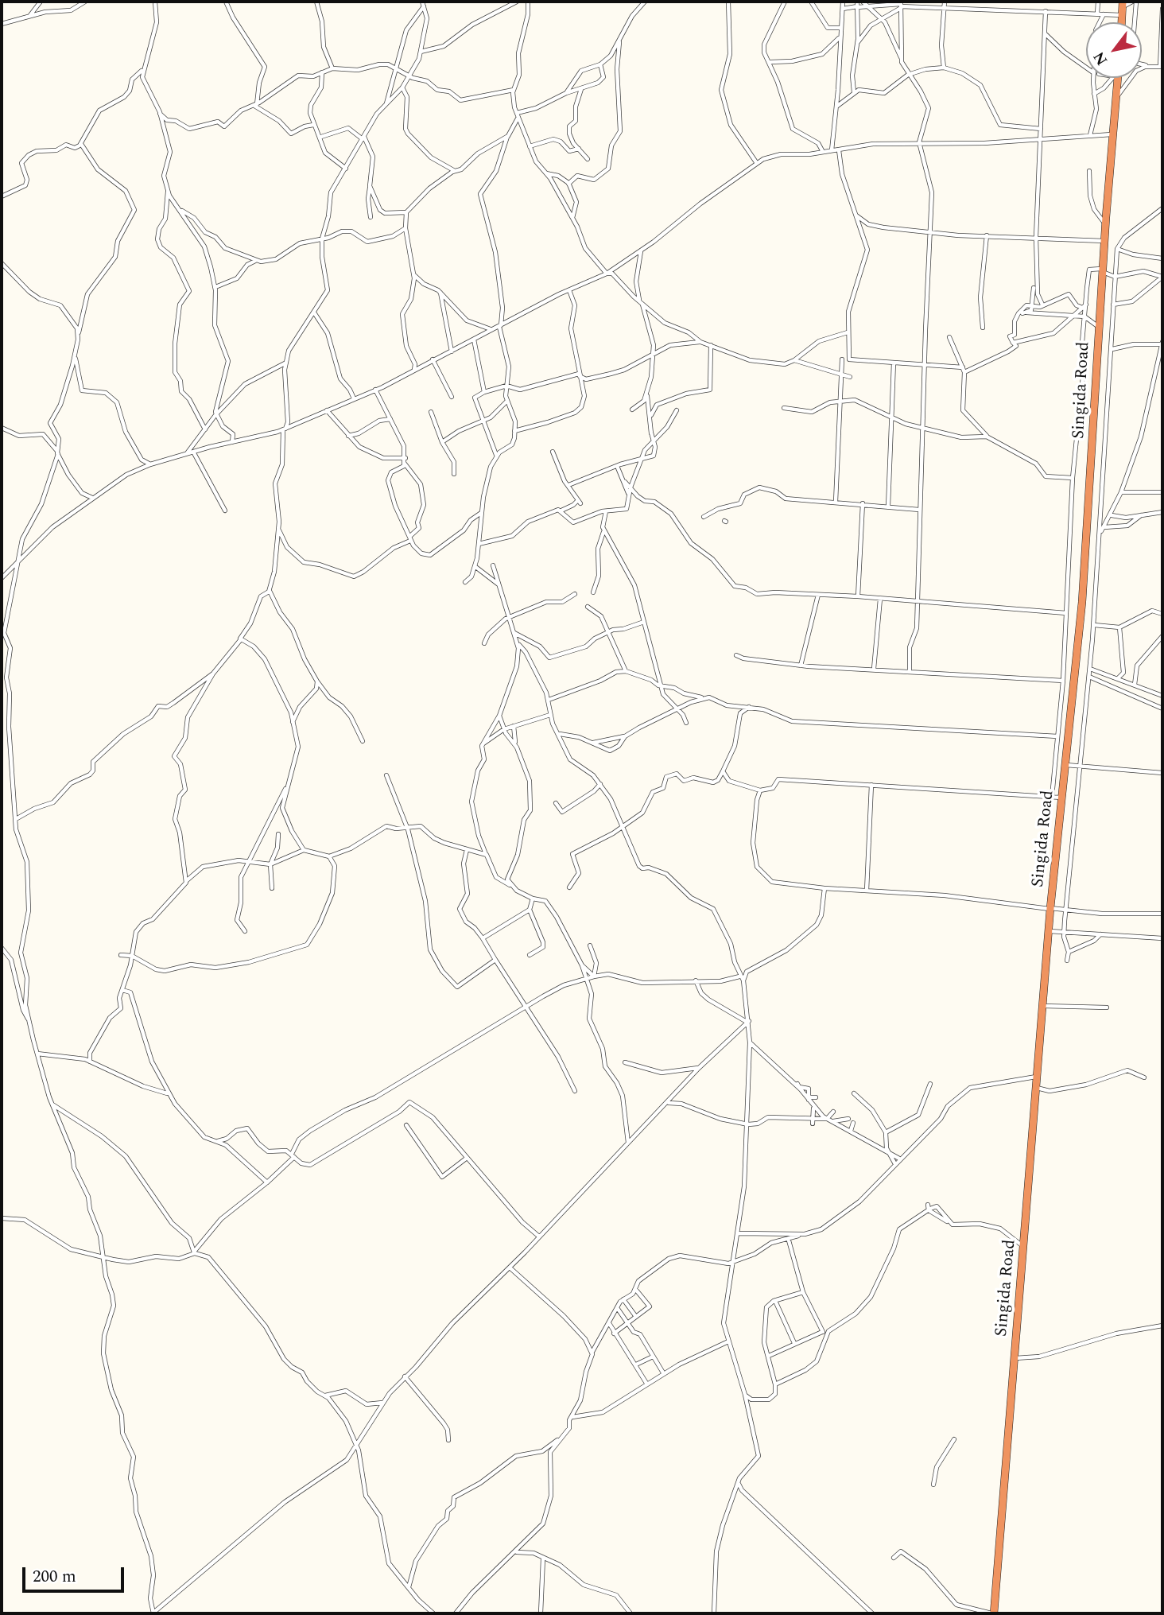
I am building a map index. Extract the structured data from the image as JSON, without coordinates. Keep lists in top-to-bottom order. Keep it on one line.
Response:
{"streets":{"highway":["Singida Road"]},"scale_bar":"200 m","north":"bottom left"}
